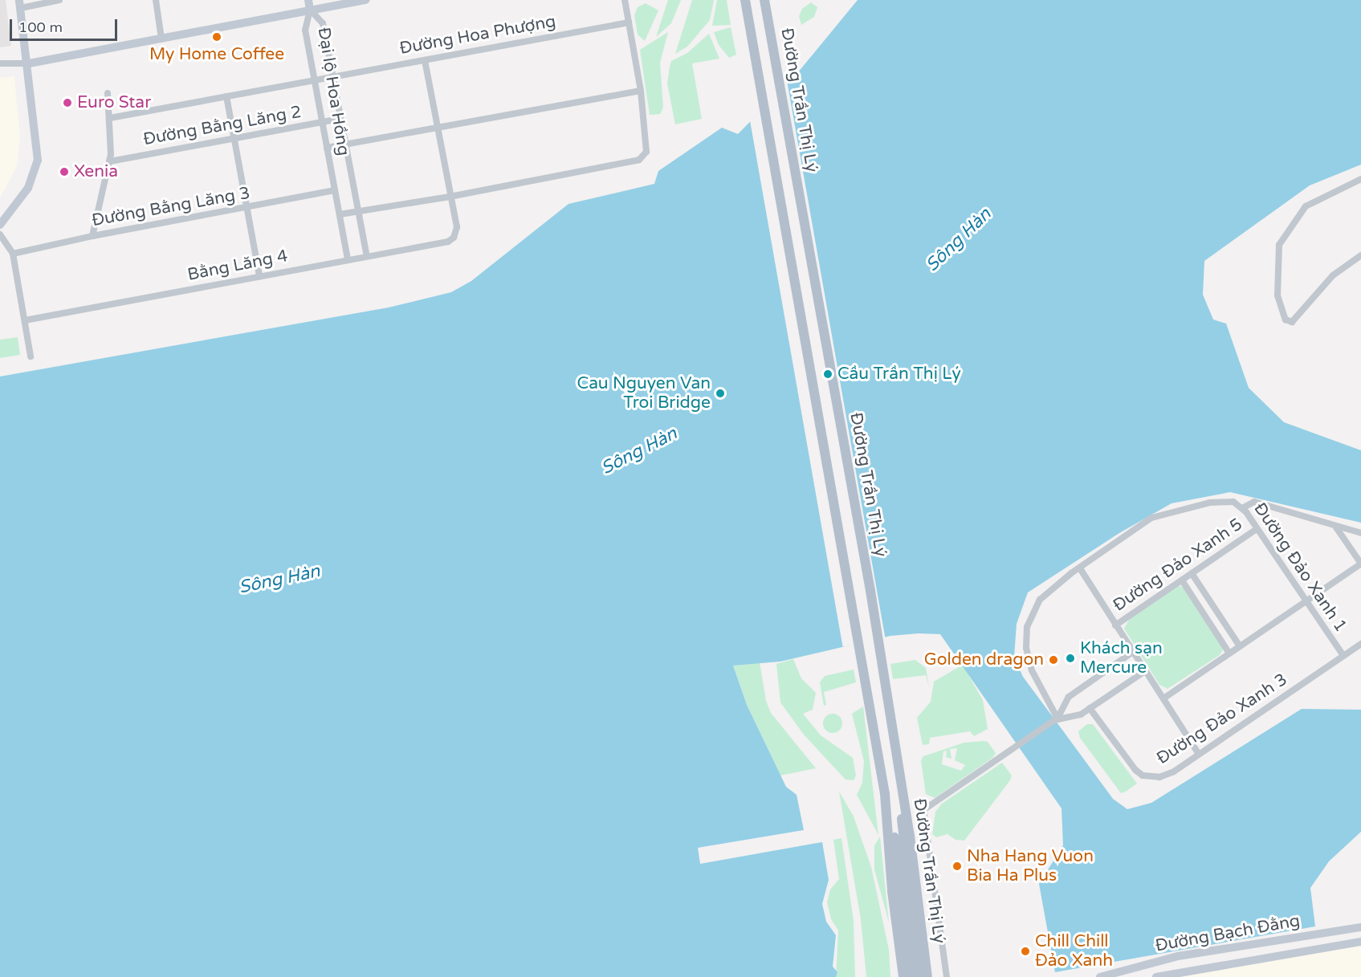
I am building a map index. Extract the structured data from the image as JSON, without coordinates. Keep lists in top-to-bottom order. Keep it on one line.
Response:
{"streets":{"main road":["Đường Trần Thị Lý","Đường Bạch Đằng"],"street":["Đường Hoa Phượng","Đại lộ Hoa Hồng","Đường Bằng Lăng 2","Đường Bằng Lăng 3","Bằng Lăng 4","Đường Đảo Xanh 5","Đường Đảo Xanh 1","Đường Đảo Xanh 3"]},"crossings":[["Đường Hoa Phượng","Đại lộ Hoa Hồng"],["Đại lộ Hoa Hồng","Đường Bằng Lăng 2"],["Đại lộ Hoa Hồng","Đường Bằng Lăng 3"],["Đại lộ Hoa Hồng","Bằng Lăng 4"],["Đường Đảo Xanh 5","Đường Đảo Xanh 1"],["Đường Đảo Xanh 1","Đường Đảo Xanh 3"]],"water":["Sông Hàn"],"places":["My Home Coffee","Euro Star","Xenia","Cầu Trần Thị Lý","Cau Nguyen Van Troi Bridge","Khách sạn Mercure","Golden dragon","Nha Hang Vuon Bia Ha Plus","Chill Chill Đảo Xanh"],"scale_bar":"100 m"}
